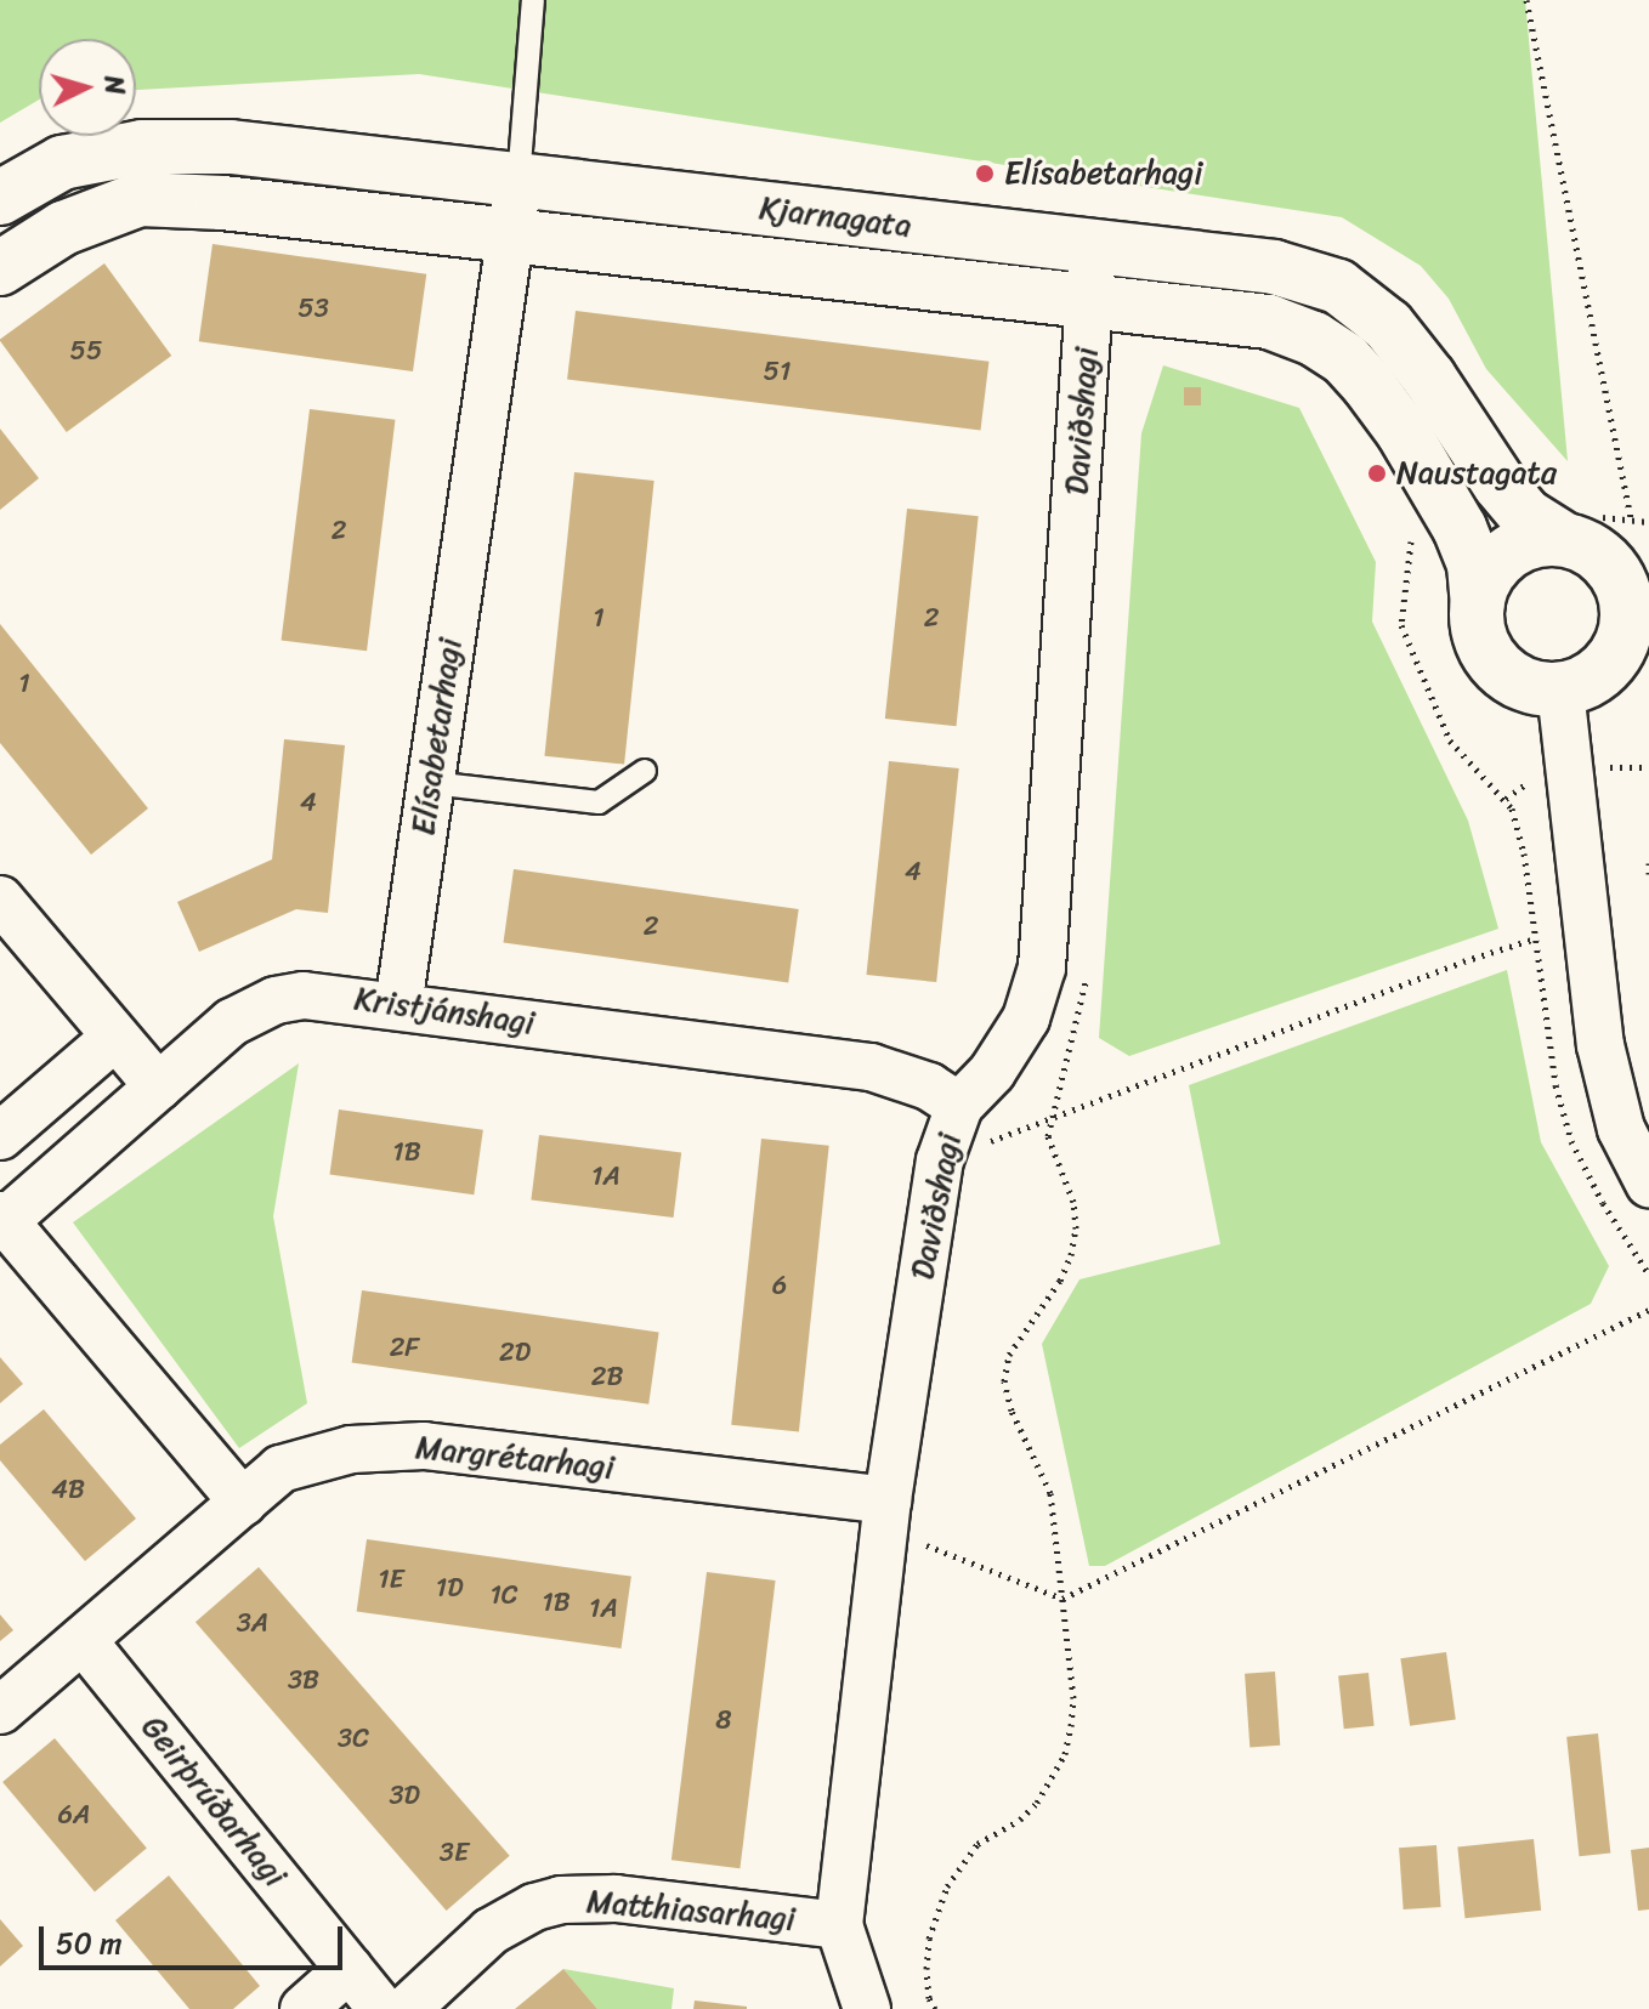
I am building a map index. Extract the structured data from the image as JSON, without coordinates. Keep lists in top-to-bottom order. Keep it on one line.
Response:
{"streets":{"street":["Kjarnagata","Daviðshagi","Elísabetarhagi","Kristjánshagi","Margrétarhagi","Geirþrúðarhagi","Matthiasarhagi"]},"crossings":[["Kjarnagata","Daviðshagi"],["Kjarnagata","Elísabetarhagi"],["Daviðshagi","Kristjánshagi"],["Daviðshagi","Margrétarhagi"],["Daviðshagi","Matthiasarhagi"],["Elísabetarhagi","Kristjánshagi"],["Margrétarhagi","Geirþrúðarhagi"]],"places":["Elísabetarhagi","Naustagata"],"house_numbers":["53","55","51","2","1","2","1","4","4","2","1B","1A","6","2F","2D","2B","4B","1E","1D","1C","1B","1A","3A","3B","8","3C","3D","6A","3E"],"scale_bar":"50 m","north":"right"}
